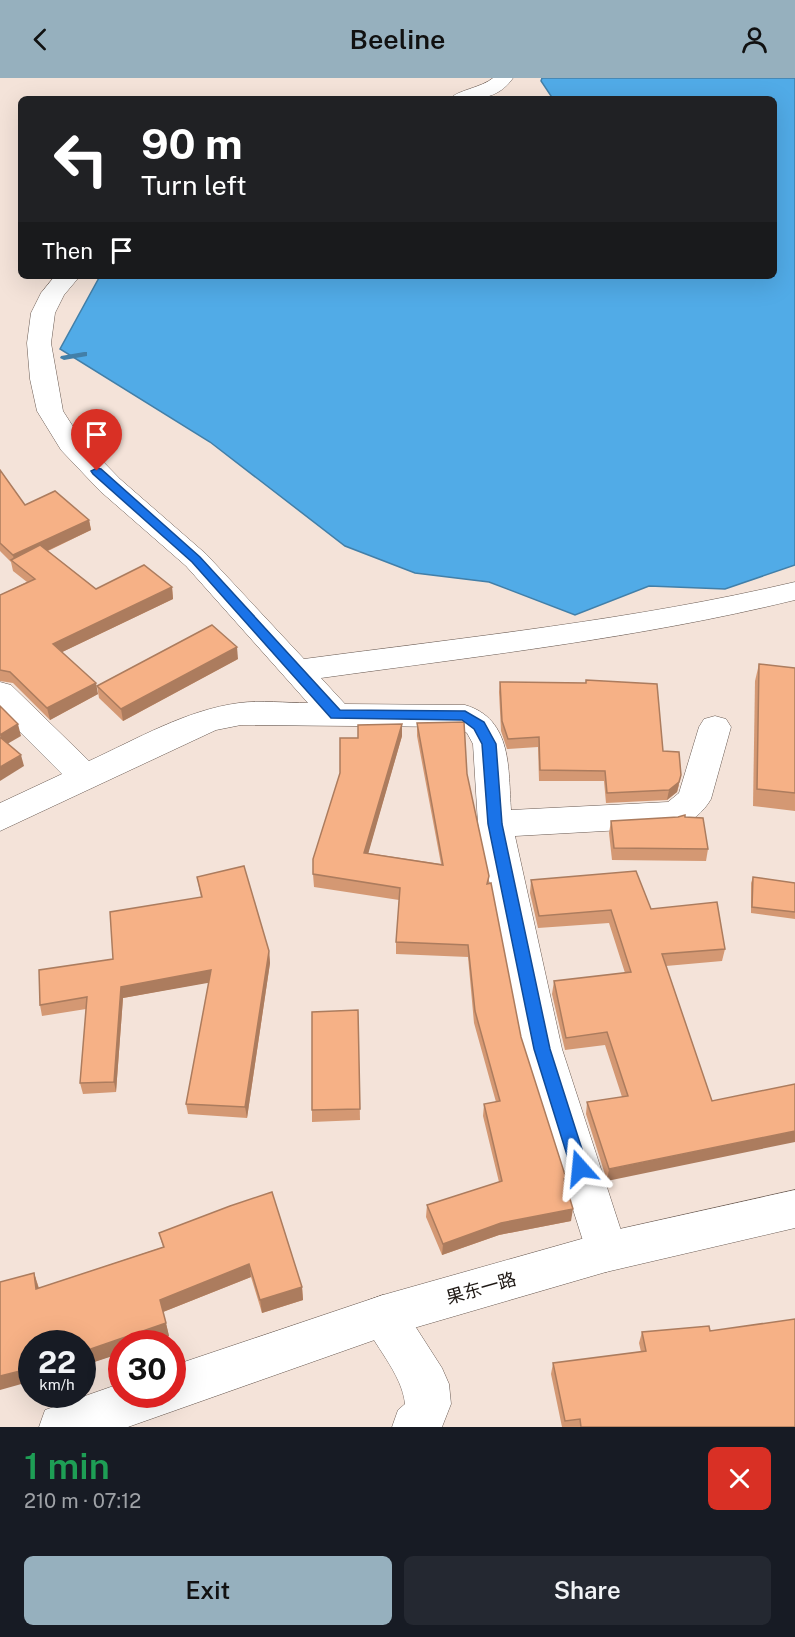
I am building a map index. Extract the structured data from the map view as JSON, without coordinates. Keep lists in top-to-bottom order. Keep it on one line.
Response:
{"streets":{"street":["果东一路"]},"page":{"header":"Beeline","turn":["90 m","Turn left"],"then":"Then","speed":"22 km/h","limit":"30","heading":["1 min","210 m · 07:12"],"buttons":["Exit","Share"]}}
